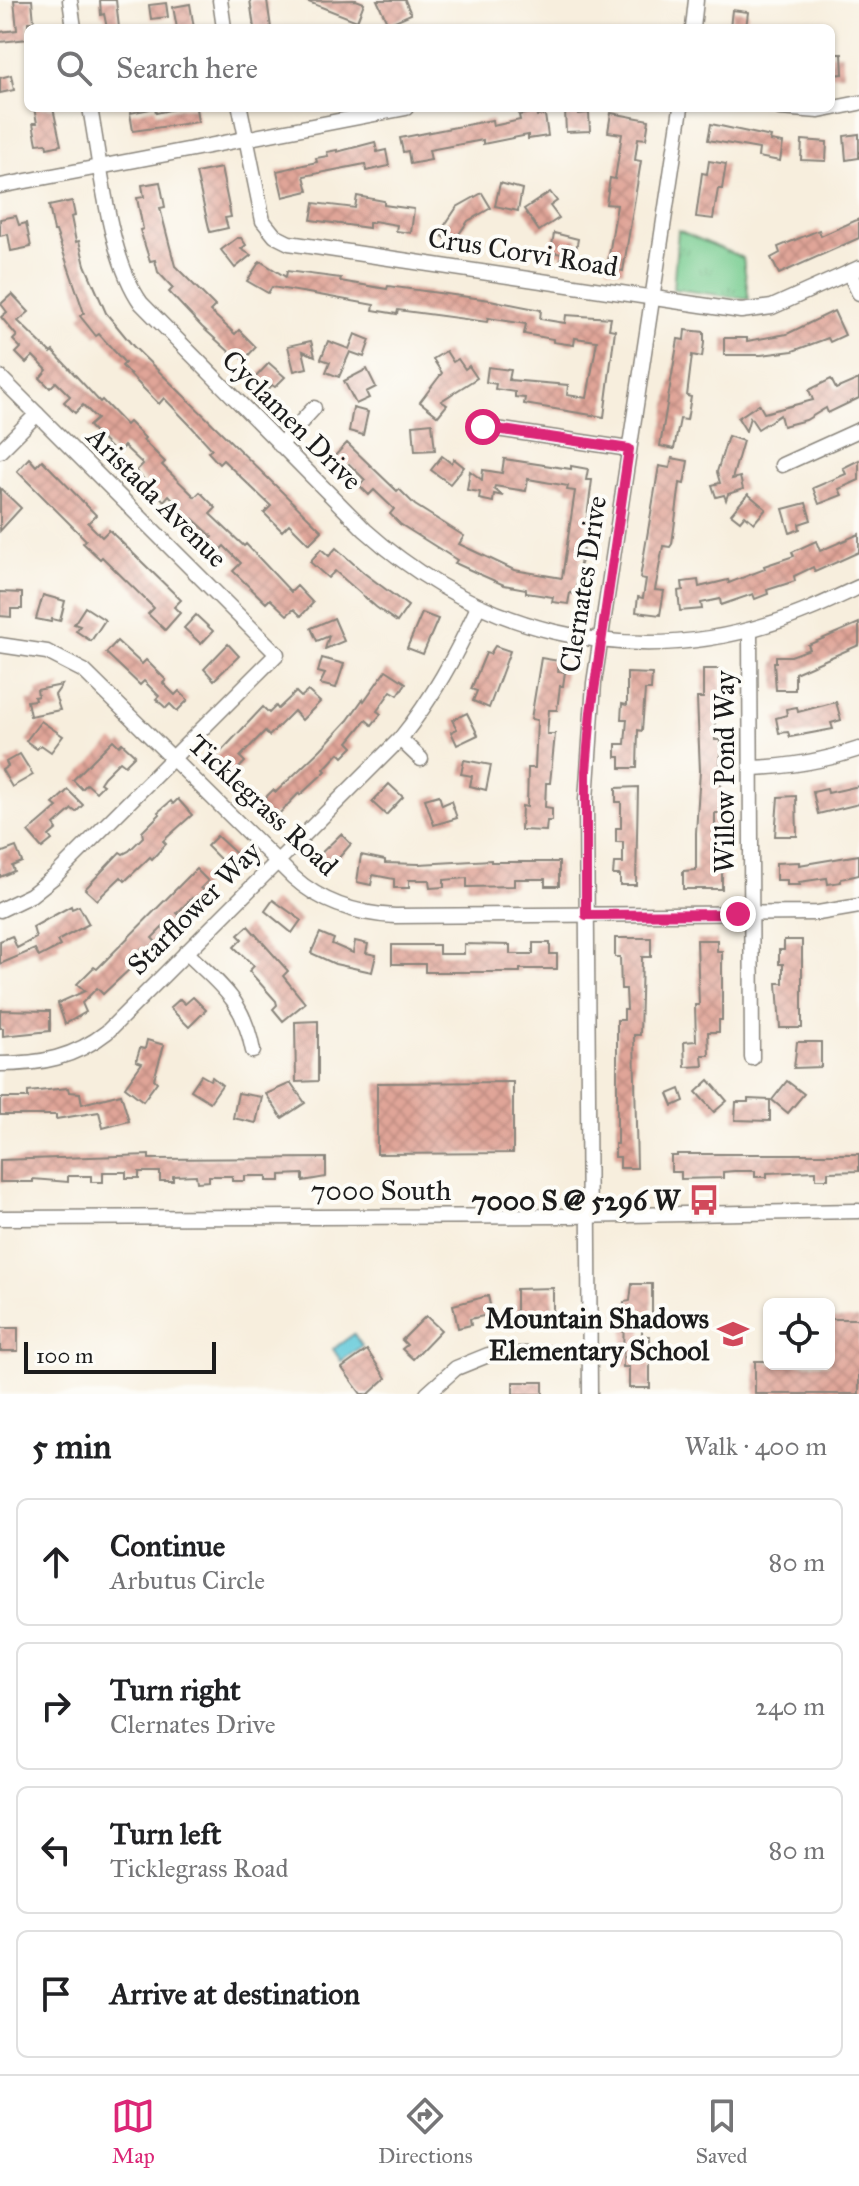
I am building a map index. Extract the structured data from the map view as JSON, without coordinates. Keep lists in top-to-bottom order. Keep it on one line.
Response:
{"streets":{"street":["Crus Corvi Road","Cyclamen Drive","Aristada Avenue","Clernates Drive","Willow Pond Way","Ticklegrass Road","Starflower Way","7000 South"]},"crossings":[["Crus Corvi Road","Clernates Drive"],["Cyclamen Drive","Clernates Drive"],["Cyclamen Drive","Willow Pond Way"],["Cyclamen Drive","Starflower Way"],["Aristada Avenue","Ticklegrass Road"],["Clernates Drive","Ticklegrass Road"],["Clernates Drive","7000 South"],["Willow Pond Way","Ticklegrass Road"],["Ticklegrass Road","Starflower Way"]],"places":{"bus stop":["7000 S @ 5296 W"],"school or university":["Mountain Shadows Elementary School"]},"scale_bar":"100 m","page":{"search":"Search here","scale":"100 m","heading":["5 min","Walk · 400 m"],"list":[["Continue","Arbutus Circle","80 m"],["Turn right","Clernates Drive","240 m"],["Turn left","Ticklegrass Road","80 m"],"Arrive at destination"],"nav":["Map","Directions","Saved"]}}
